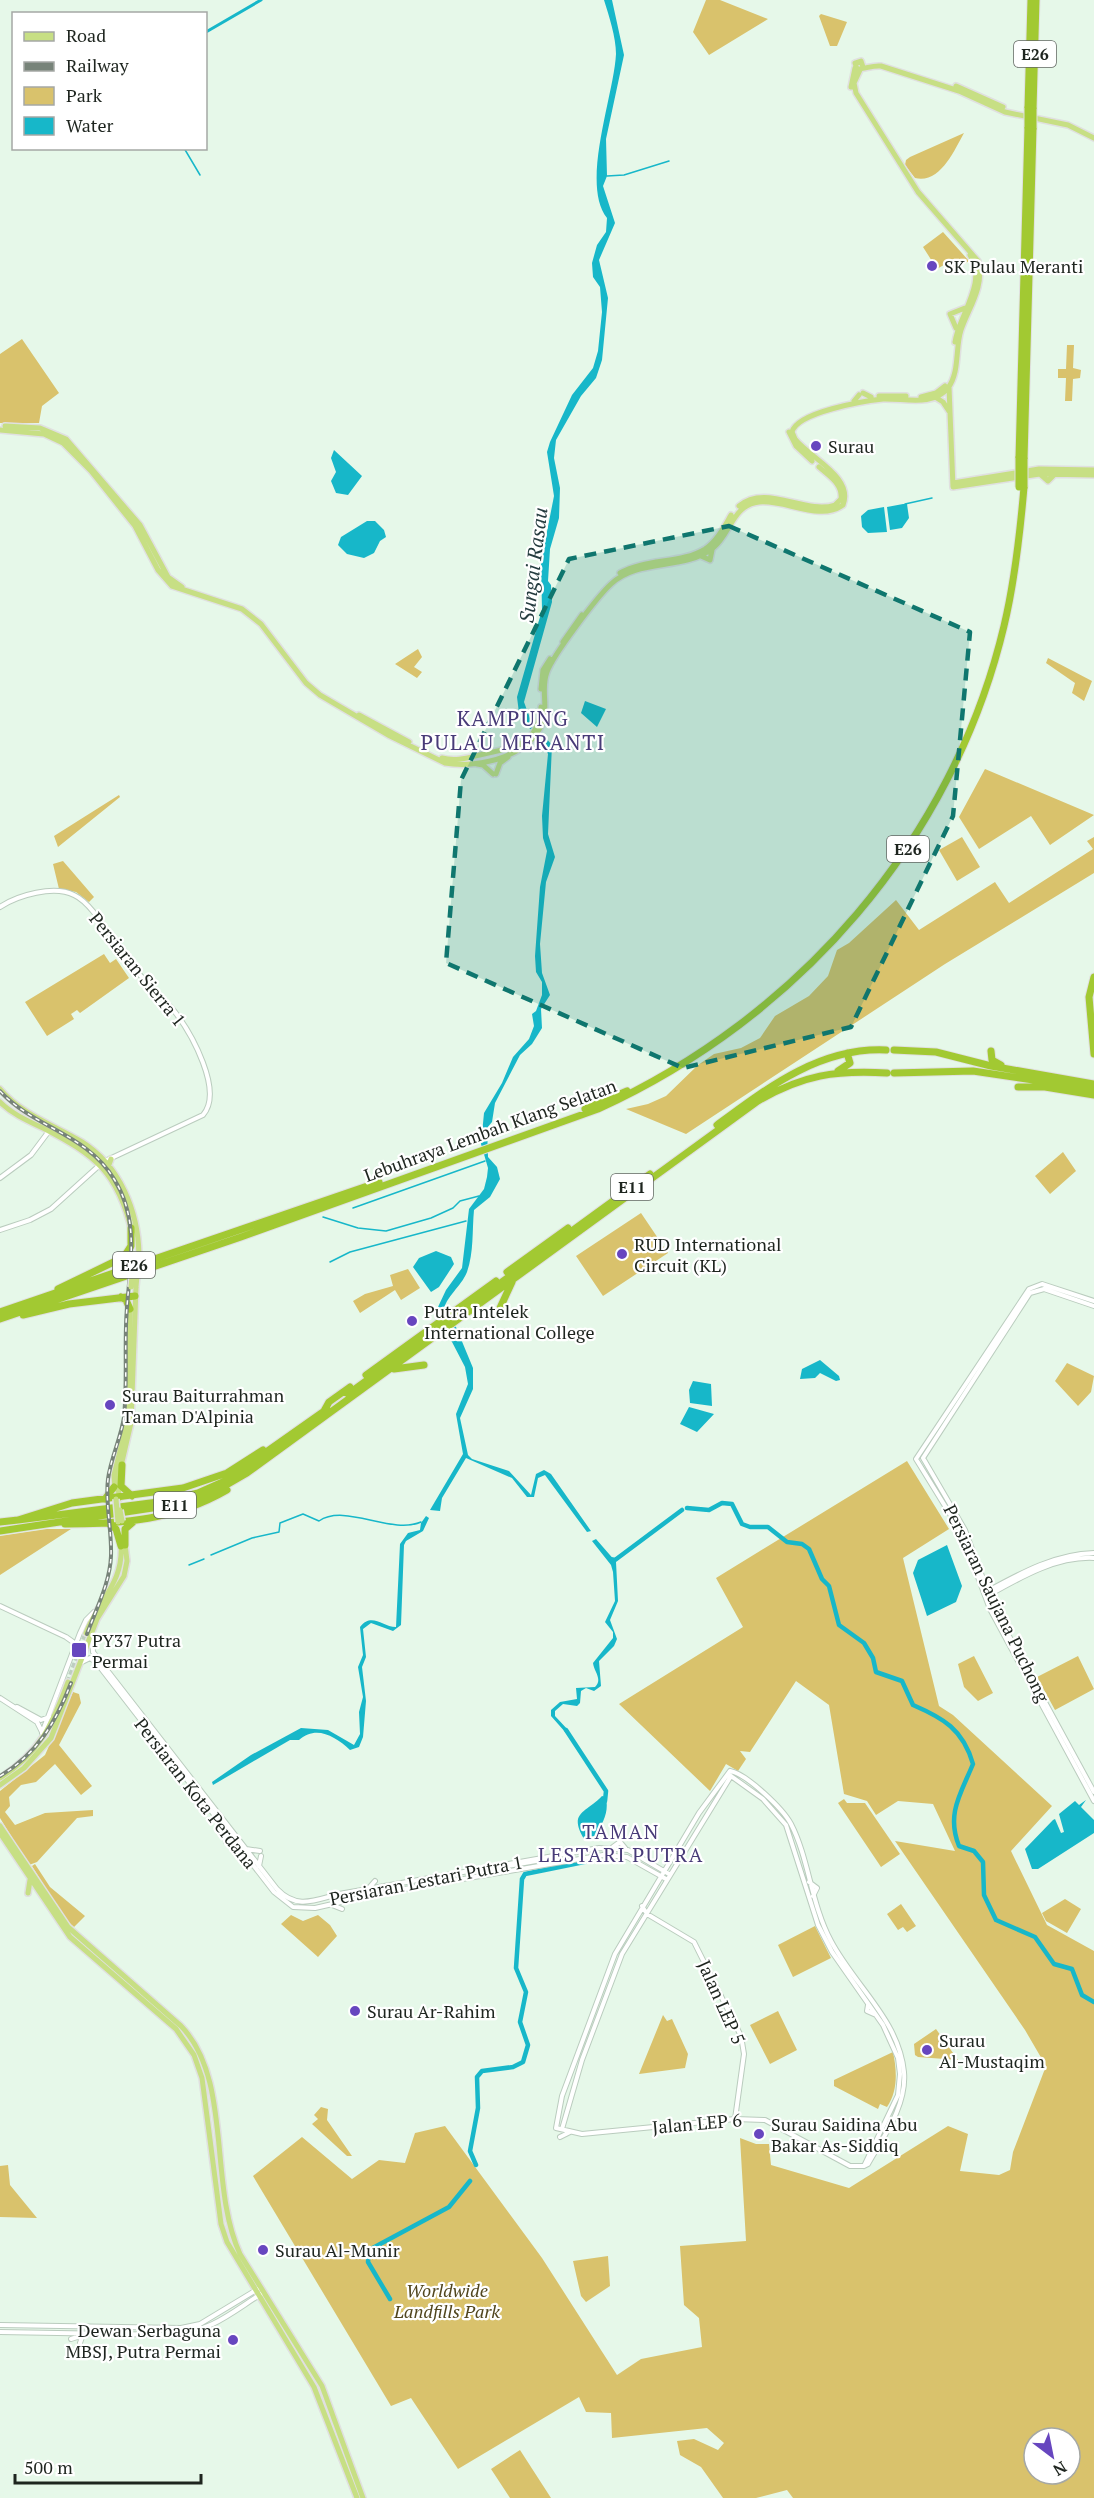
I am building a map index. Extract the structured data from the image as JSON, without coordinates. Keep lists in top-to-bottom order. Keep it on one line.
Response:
{"streets":{"highway":["E26","Lebuhraya Lembah Klang Selatan","E11"],"street":["Persiaran Sierra 1","Persiaran Saujana Puchong","Persiaran Kota Perdana","Persiaran Lestari Putra 1","Jalan LEP 5","Jalan LEP 6"]},"crossings":[["Persiaran Kota Perdana","Persiaran Lestari Putra 1"],["Jalan LEP 5","Jalan LEP 6"]],"districts":["KAMPUNG PULAU MERANTI","TAMAN LESTARI PUTRA"],"water":["Sungai Rasau"],"parks":["Worldwide Landfills Park"],"places":{"other":["SK Pulau Meranti","Surau","RUD International Circuit (KL)","Putra Intelek International College","Surau Baiturrahman Taman D'Alpinia","Surau Ar-Rahim","Surau Al-Mustaqim","Surau Saidina Abu Bakar As-Siddiq","Surau Al-Munir","Dewan Serbaguna MBSJ, Putra Permai"],"transit":["PY37 Putra Permai"]},"legend":["Road","Railway","Park","Water"],"scale_bar":"500 m","north":"bottom right"}
